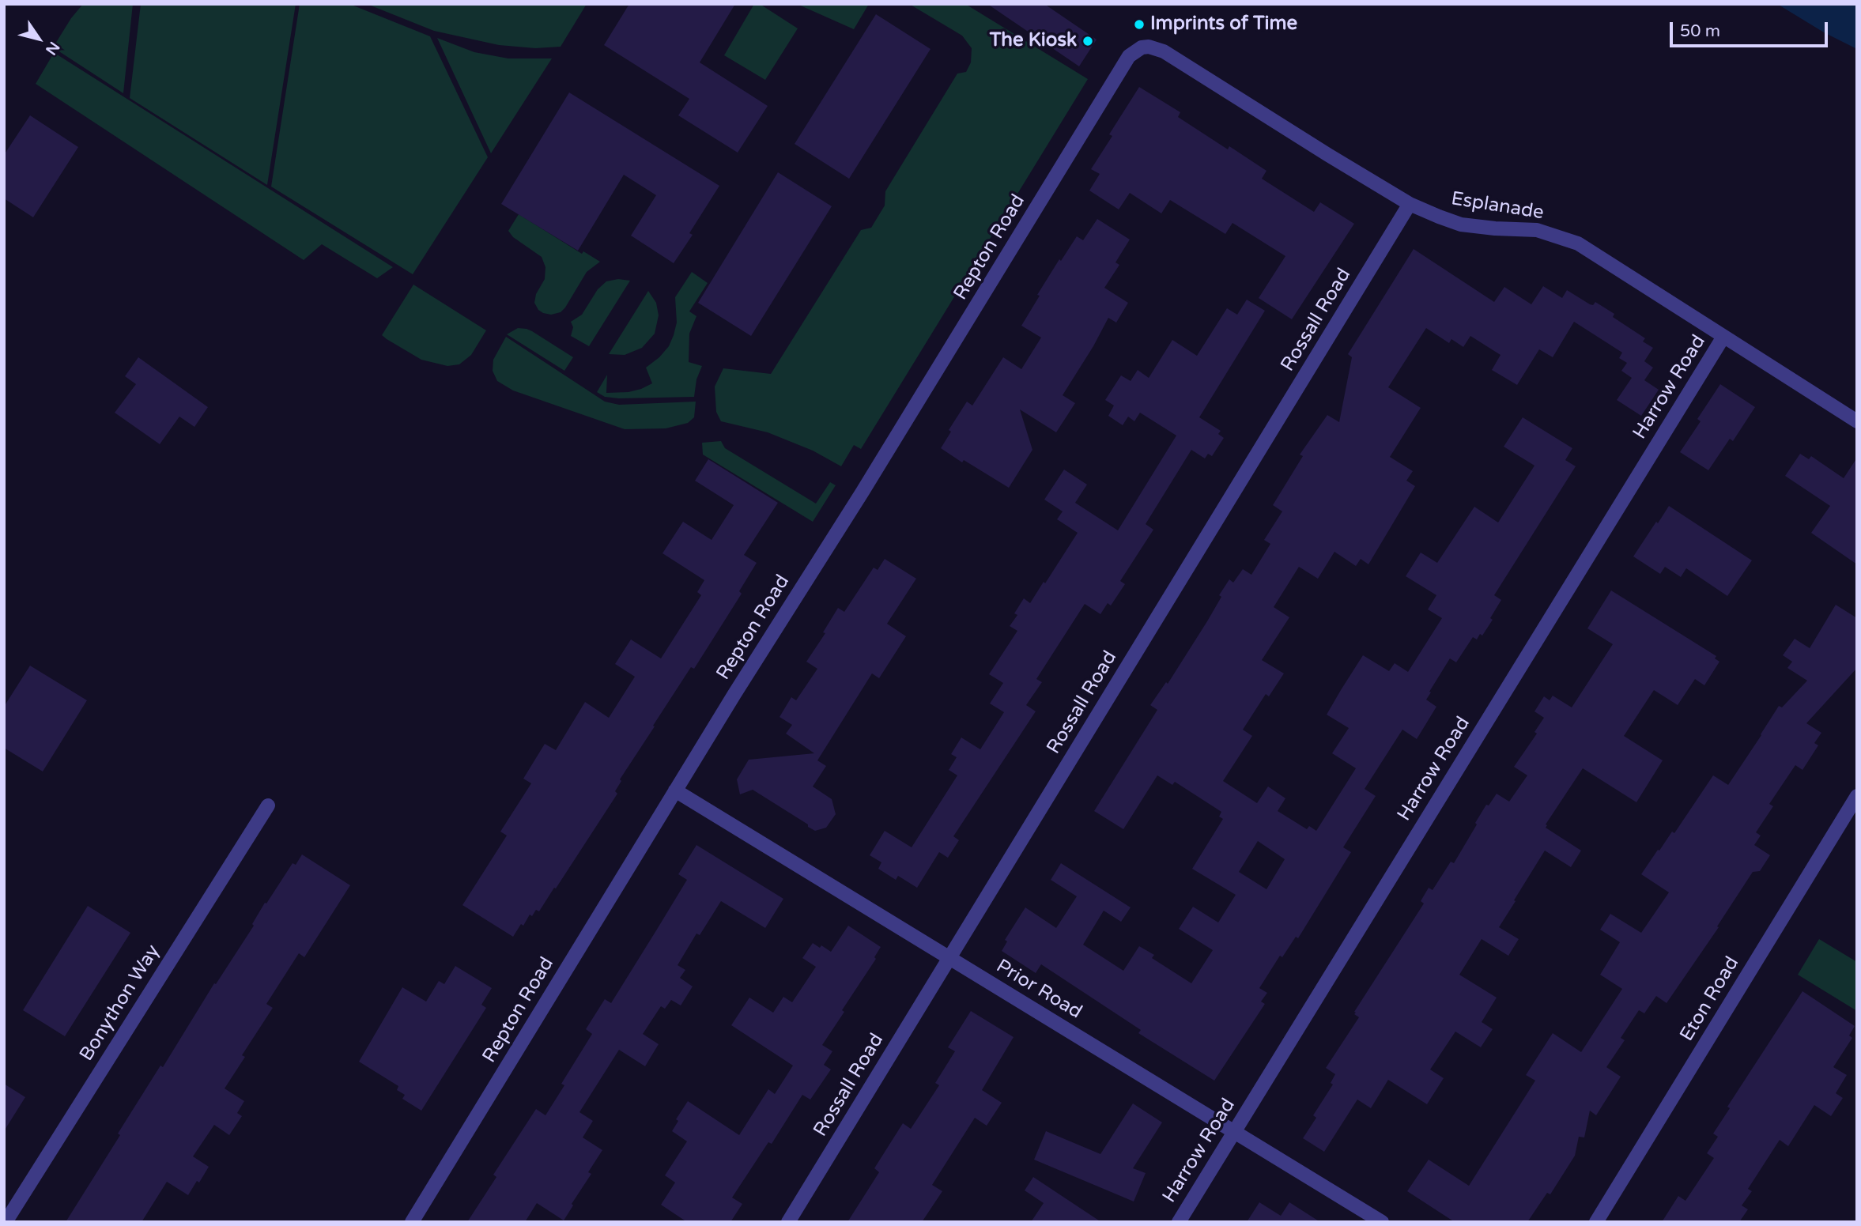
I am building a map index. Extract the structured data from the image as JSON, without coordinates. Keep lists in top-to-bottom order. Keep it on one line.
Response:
{"streets":{"street":["Esplanade","Repton Road","Rossall Road","Harrow Road","Prior Road","Eton Road","Bonython Way"]},"crossings":[["Esplanade","Repton Road"],["Esplanade","Rossall Road"],["Esplanade","Harrow Road"],["Repton Road","Prior Road"],["Rossall Road","Prior Road"],["Harrow Road","Prior Road"]],"places":["Imprints of Time","The Kiosk"],"scale_bar":"50 m","north":"bottom right"}
